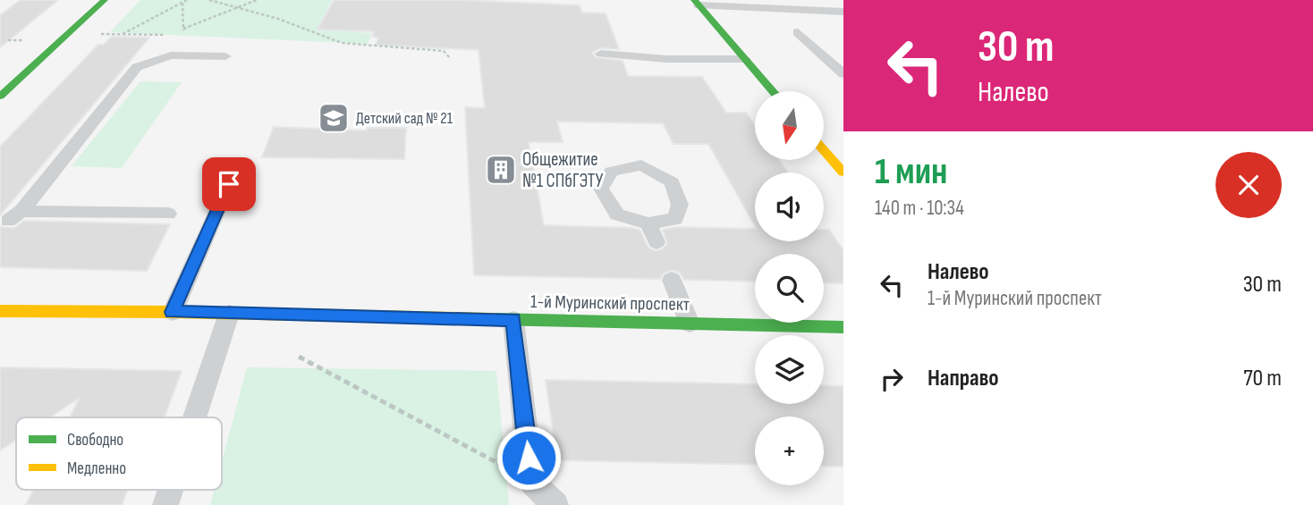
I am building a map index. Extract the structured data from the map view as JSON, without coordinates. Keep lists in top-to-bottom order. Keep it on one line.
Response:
{"streets":{"street":["1-й Муринский проспект"]},"places":{"school or university":["Детский сад № 21"],"building":["Общежитие №1 СПбГЭТУ"]},"legend":["Свободно","Медленно"],"north":"bottom","page":{"turn":["30 m","Налево"],"map_buttons":"+","heading":["1 мин","140 m · 10:34"],"list":[{"name":"Налево","note":"1-й Муринский проспект","value":"30 m"},{"name":"Направо","value":"70 m"}]}}
